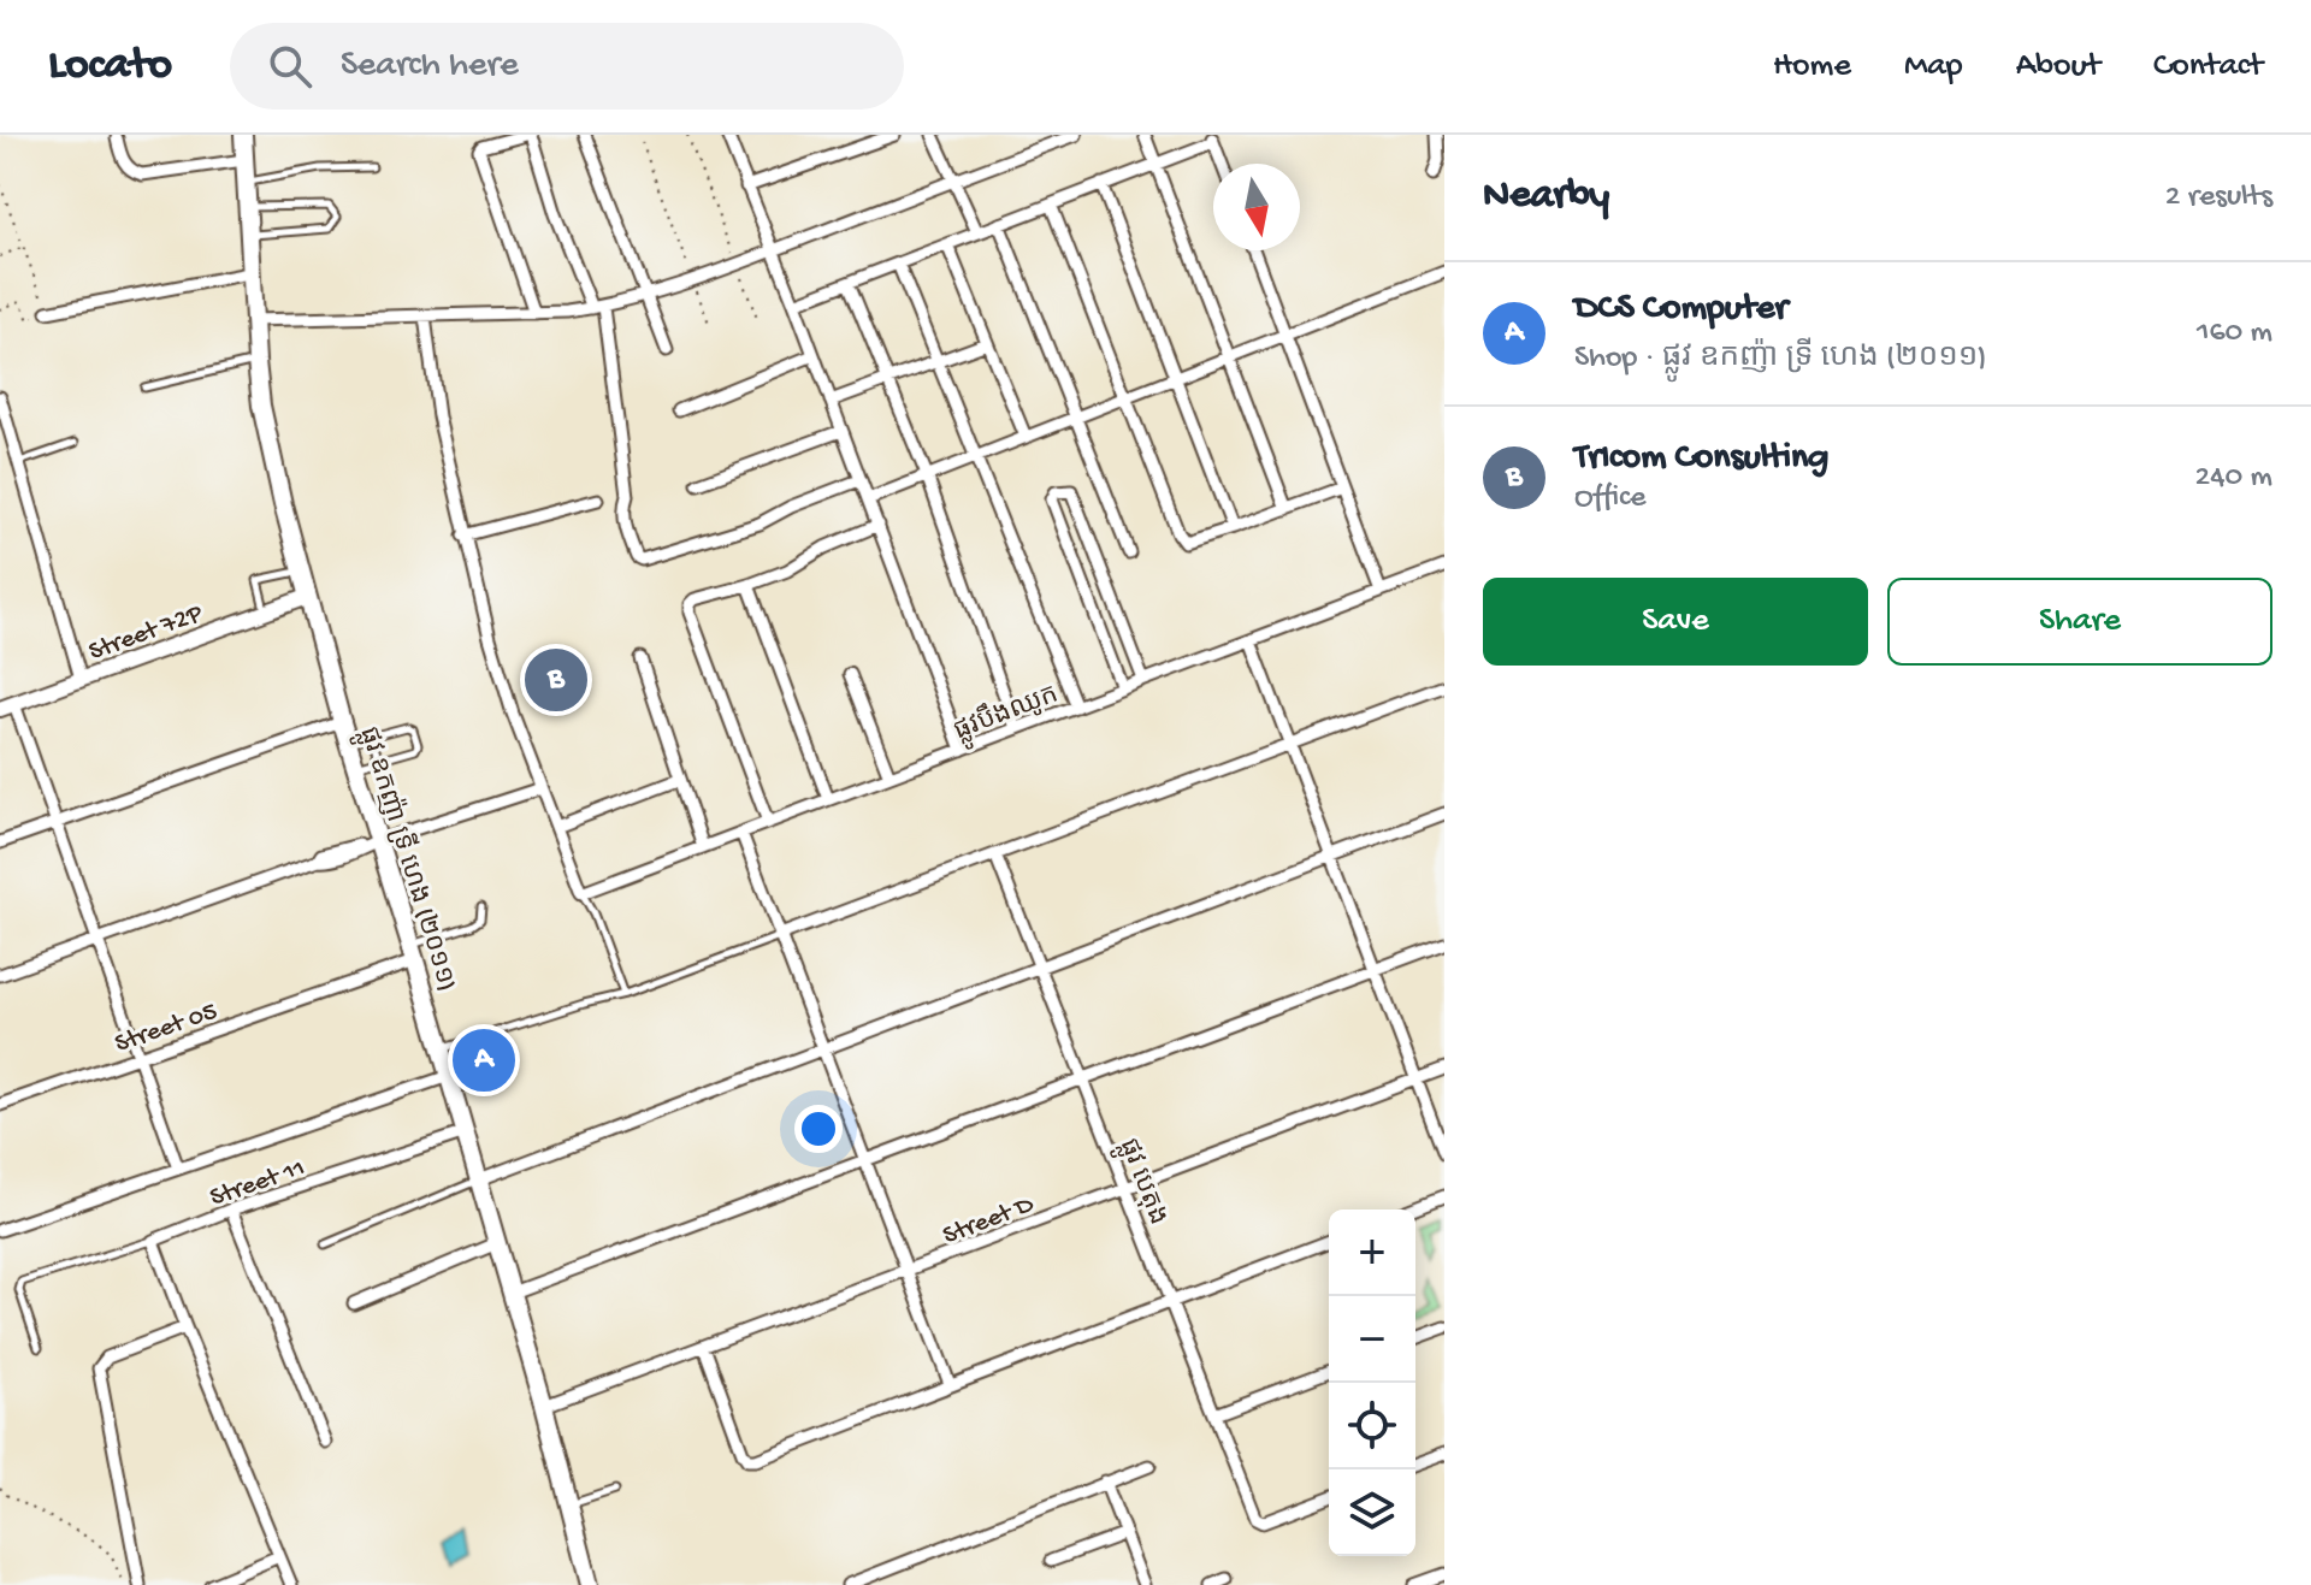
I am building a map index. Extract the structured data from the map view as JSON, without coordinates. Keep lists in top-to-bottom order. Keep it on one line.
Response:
{"streets":{"main road":["ផ្លូវ ឧកញ៉ា ទ្រី ហេង (២០១១)"],"street":["Street 72P","ផ្លូវបឹងឈូក","Street 05","Street 11","ផ្លូវ បេតុង","Street D"]},"crossings":[["Street 72P","ផ្លូវ ឧកញ៉ា ទ្រី ហេង (២០១១)"],["ផ្លូវ ឧកញ៉ា ទ្រី ហេង (២០១១)","Street 05"],["ផ្លូវ ឧកញ៉ា ទ្រី ហេង (២០១១)","Street 11"],["ផ្លូវ ឧកញ៉ា ទ្រី ហេង (២០១១)","Street D"],["ផ្លូវ បេតុង","Street D"]],"north":"bottom","page":{"header":"Locato","search":"Search here","nav":["Home","Map","About","Contact"],"heading":["Nearby","2 results"],"list":[{"mark":"A","name":"DCS Computer","note":"Shop · ផ្លូវ ឧកញ៉ា ទ្រី ហេង (២០១១)","value":"160 m"},{"mark":"B","name":"TrIcom Consulting","note":"Office","value":"240 m"}],"buttons":["Save","Share"],"pins":["B","A"],"map_buttons":["+","−"]}}
